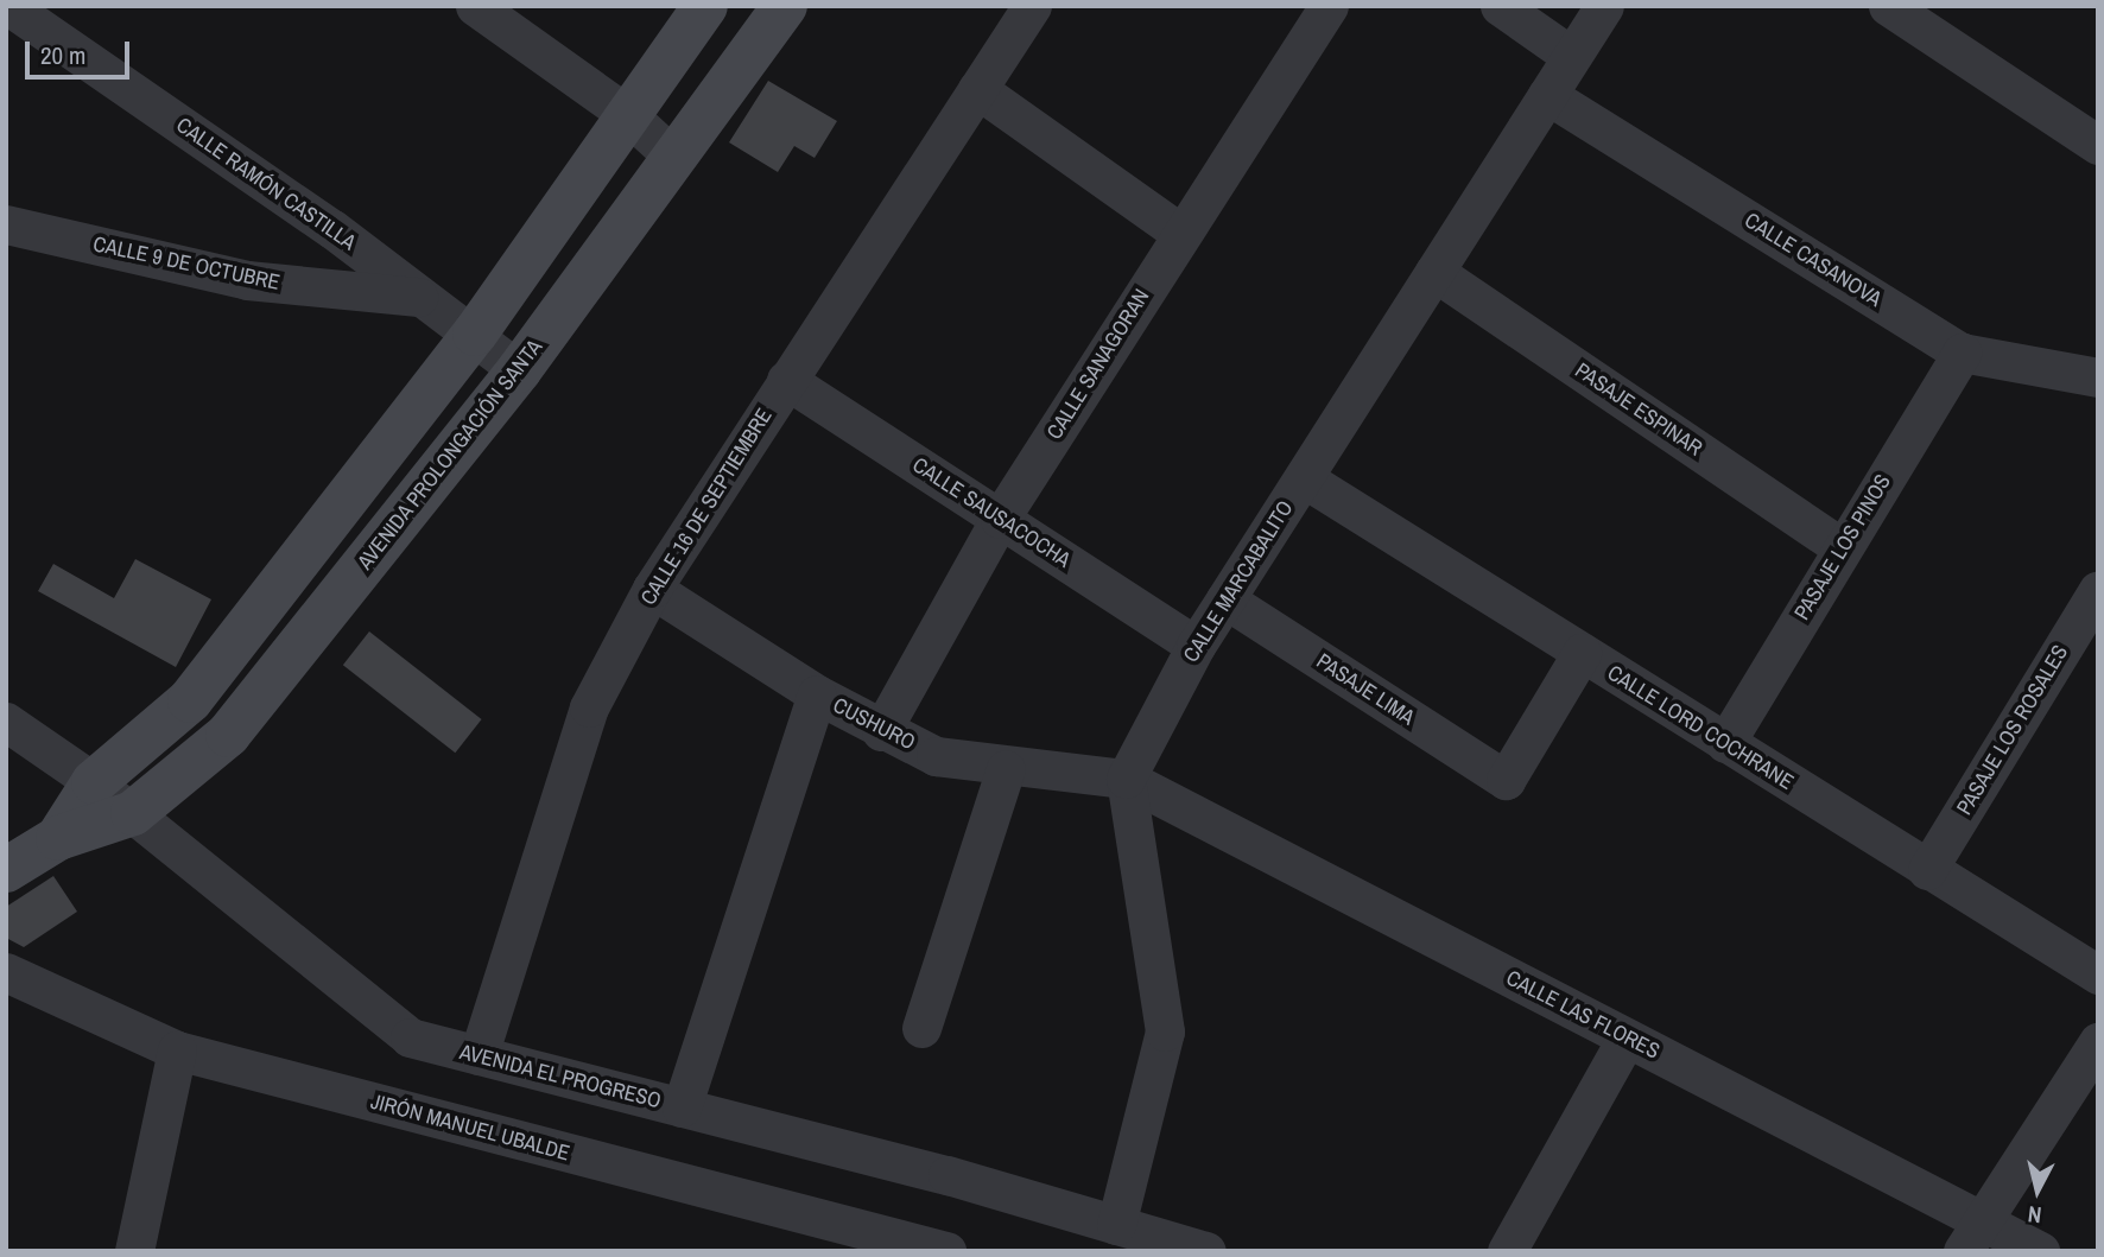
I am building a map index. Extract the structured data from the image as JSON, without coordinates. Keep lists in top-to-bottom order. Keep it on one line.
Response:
{"streets":{"street":["CALLE RAMÓN CASTILLA","CALLE CASANOVA","CALLE 9 DE OCTUBRE","CALLE SANAGORAN","PASAJE ESPINAR","AVENIDA PROLONGACIÓN SANTA","CALLE 16 DE SEPTIEMBRE","CALLE SAUSACOCHA","PASAJE LOS PINOS","CALLE MARCABALITO","PASAJE LIMA","CUSHURO","CALLE LORD COCHRANE","PASAJE LOS ROSALES","CALLE LAS FLORES","AVENIDA EL PROGRESO","JIRÓN MANUEL UBALDE"]},"crossings":[["CALLE RAMÓN CASTILLA","CALLE 9 DE OCTUBRE"],["CALLE RAMÓN CASTILLA","AVENIDA PROLONGACIÓN SANTA"],["CALLE CASANOVA","PASAJE LOS PINOS"],["CALLE CASANOVA","CALLE MARCABALITO"],["CALLE SANAGORAN","CALLE SAUSACOCHA"],["CALLE SANAGORAN","CUSHURO"],["PASAJE ESPINAR","PASAJE LOS PINOS"],["PASAJE ESPINAR","CALLE MARCABALITO"],["AVENIDA PROLONGACIÓN SANTA","AVENIDA EL PROGRESO"],["CALLE 16 DE SEPTIEMBRE","CALLE SAUSACOCHA"],["CALLE 16 DE SEPTIEMBRE","CUSHURO"],["CALLE 16 DE SEPTIEMBRE","AVENIDA EL PROGRESO"],["CALLE SAUSACOCHA","CALLE MARCABALITO"],["PASAJE LOS PINOS","CALLE LORD COCHRANE"],["CALLE MARCABALITO","PASAJE LIMA"],["CALLE MARCABALITO","CUSHURO"],["CALLE MARCABALITO","CALLE LORD COCHRANE"],["CALLE MARCABALITO","CALLE LAS FLORES"],["PASAJE LIMA","CALLE LORD COCHRANE"],["CUSHURO","CALLE LAS FLORES"],["CALLE LORD COCHRANE","PASAJE LOS ROSALES"]],"scale_bar":"20 m","north":"bottom"}
